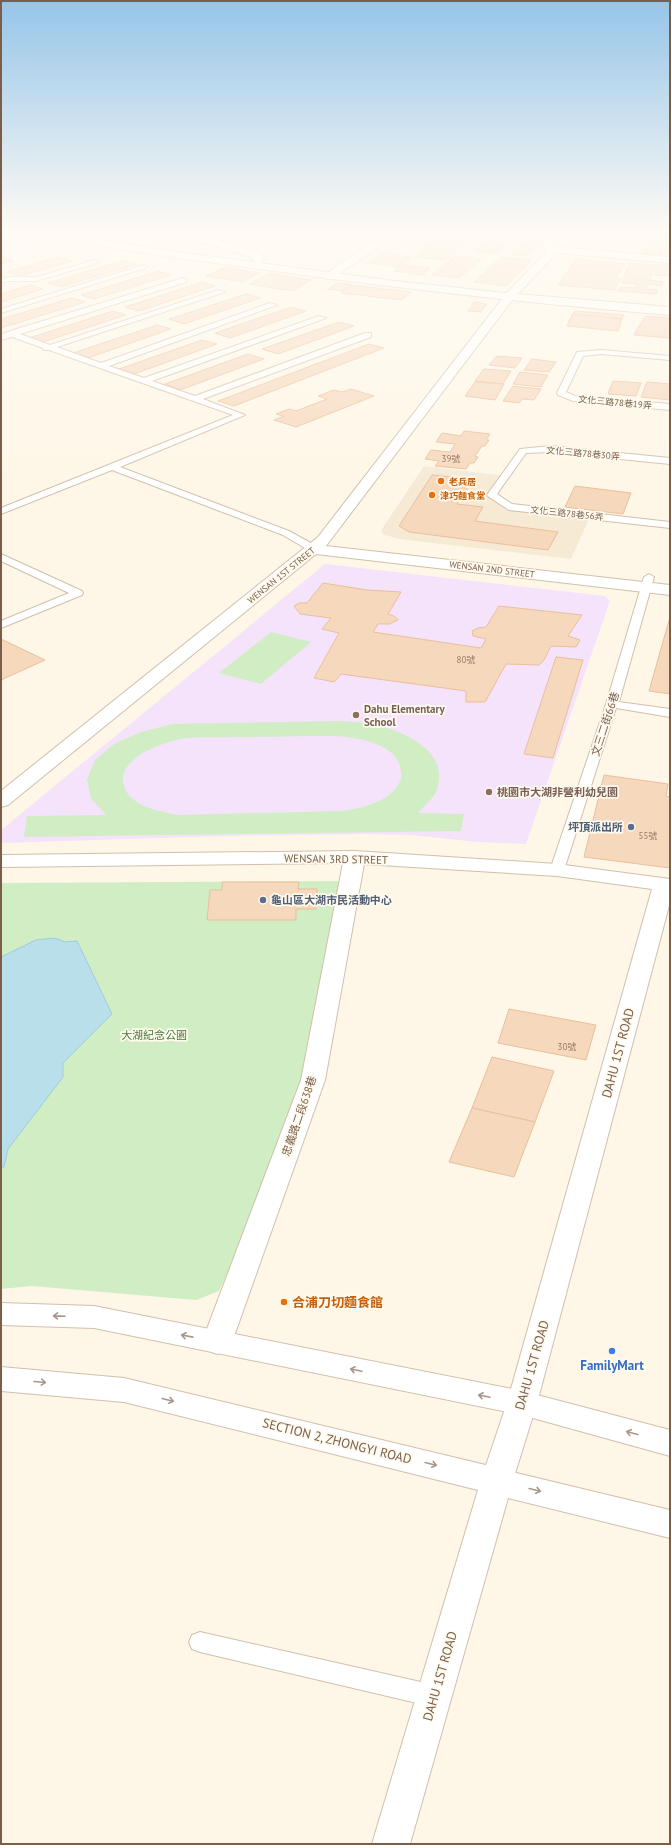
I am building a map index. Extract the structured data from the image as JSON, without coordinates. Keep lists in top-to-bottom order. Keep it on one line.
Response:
{"streets":{"street":["WENSAN 2ND STREET","WENSAN 1ST STREET","WENSAN 3RD STREET","DAHU 1ST ROAD","忠義路二段638巷","SECTION 2, ZHONGYI ROAD"],"lane":["文化三路78巷19弄","文化三路78巷30弄","文化三路78巷56弄","文三二街66巷"]},"crossings":[["文化三路78巷30弄","文化三路78巷56弄"],["WENSAN 2ND STREET","WENSAN 1ST STREET"],["WENSAN 2ND STREET","文三二街66巷"],["文三二街66巷","WENSAN 3RD STREET"],["WENSAN 3RD STREET","DAHU 1ST ROAD"],["WENSAN 3RD STREET","忠義路二段638巷"],["DAHU 1ST ROAD","SECTION 2, ZHONGYI ROAD"]],"parks":["大湖紀念公園"],"places":["老兵居","津巧麵食堂","Dahu Elementary School","桃園市大湖非營利幼兒園","坪頂派出所","龜山區大湖市民活動中心","合浦刀切麵食館","FamilyMart"],"house_numbers":["39號","80號","55號","30號"]}
